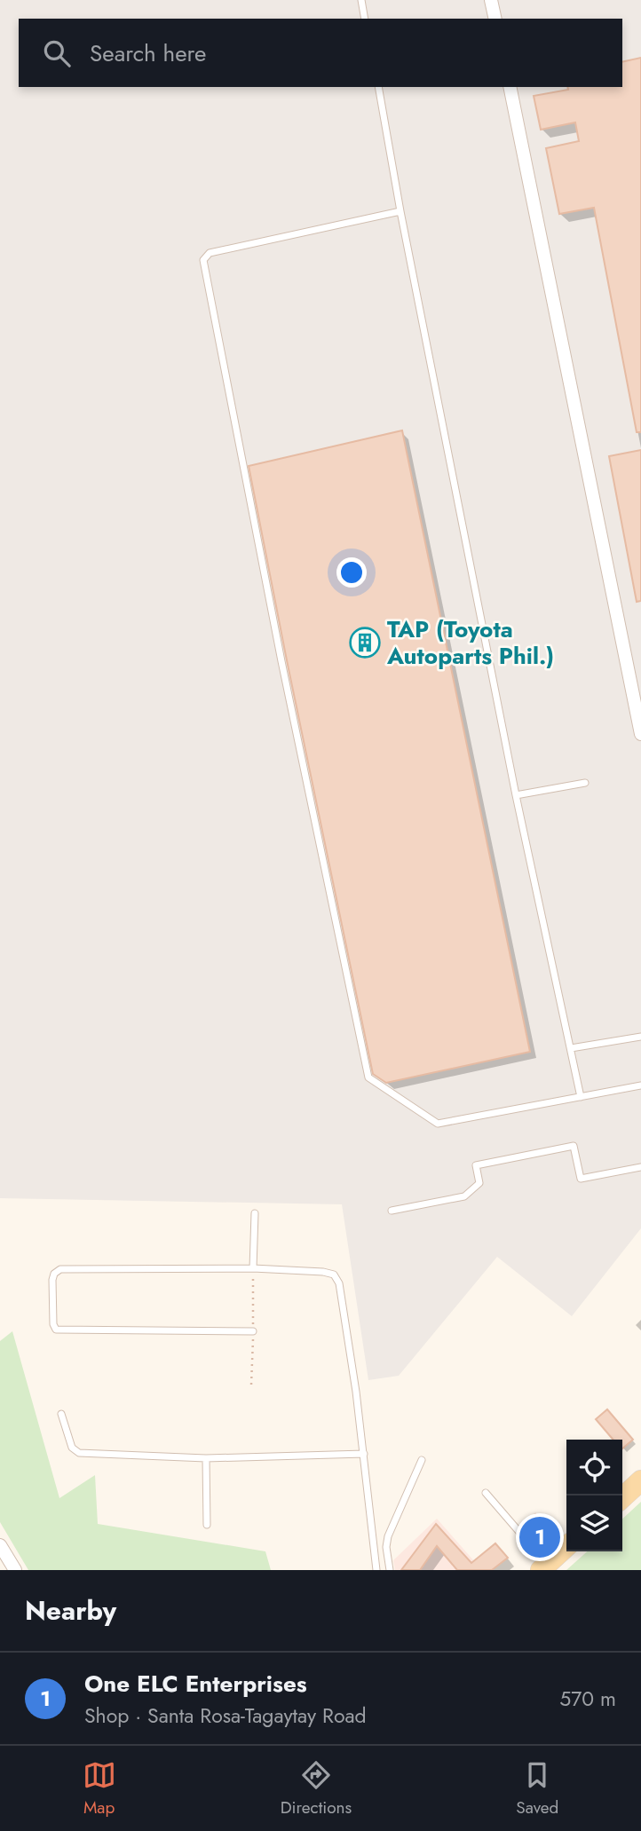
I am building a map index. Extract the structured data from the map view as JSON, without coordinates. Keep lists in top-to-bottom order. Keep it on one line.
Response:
{"places":{"building":["TAP (Toyota Autoparts Phil.)"]},"page":{"search":"Search here","pins":"1","heading":"Nearby","list":[{"mark":"1","name":"One ELC Enterprises","note":"Shop · Santa Rosa-Tagaytay Road","value":"570 m"}],"nav":["Map","Directions","Saved"]}}
